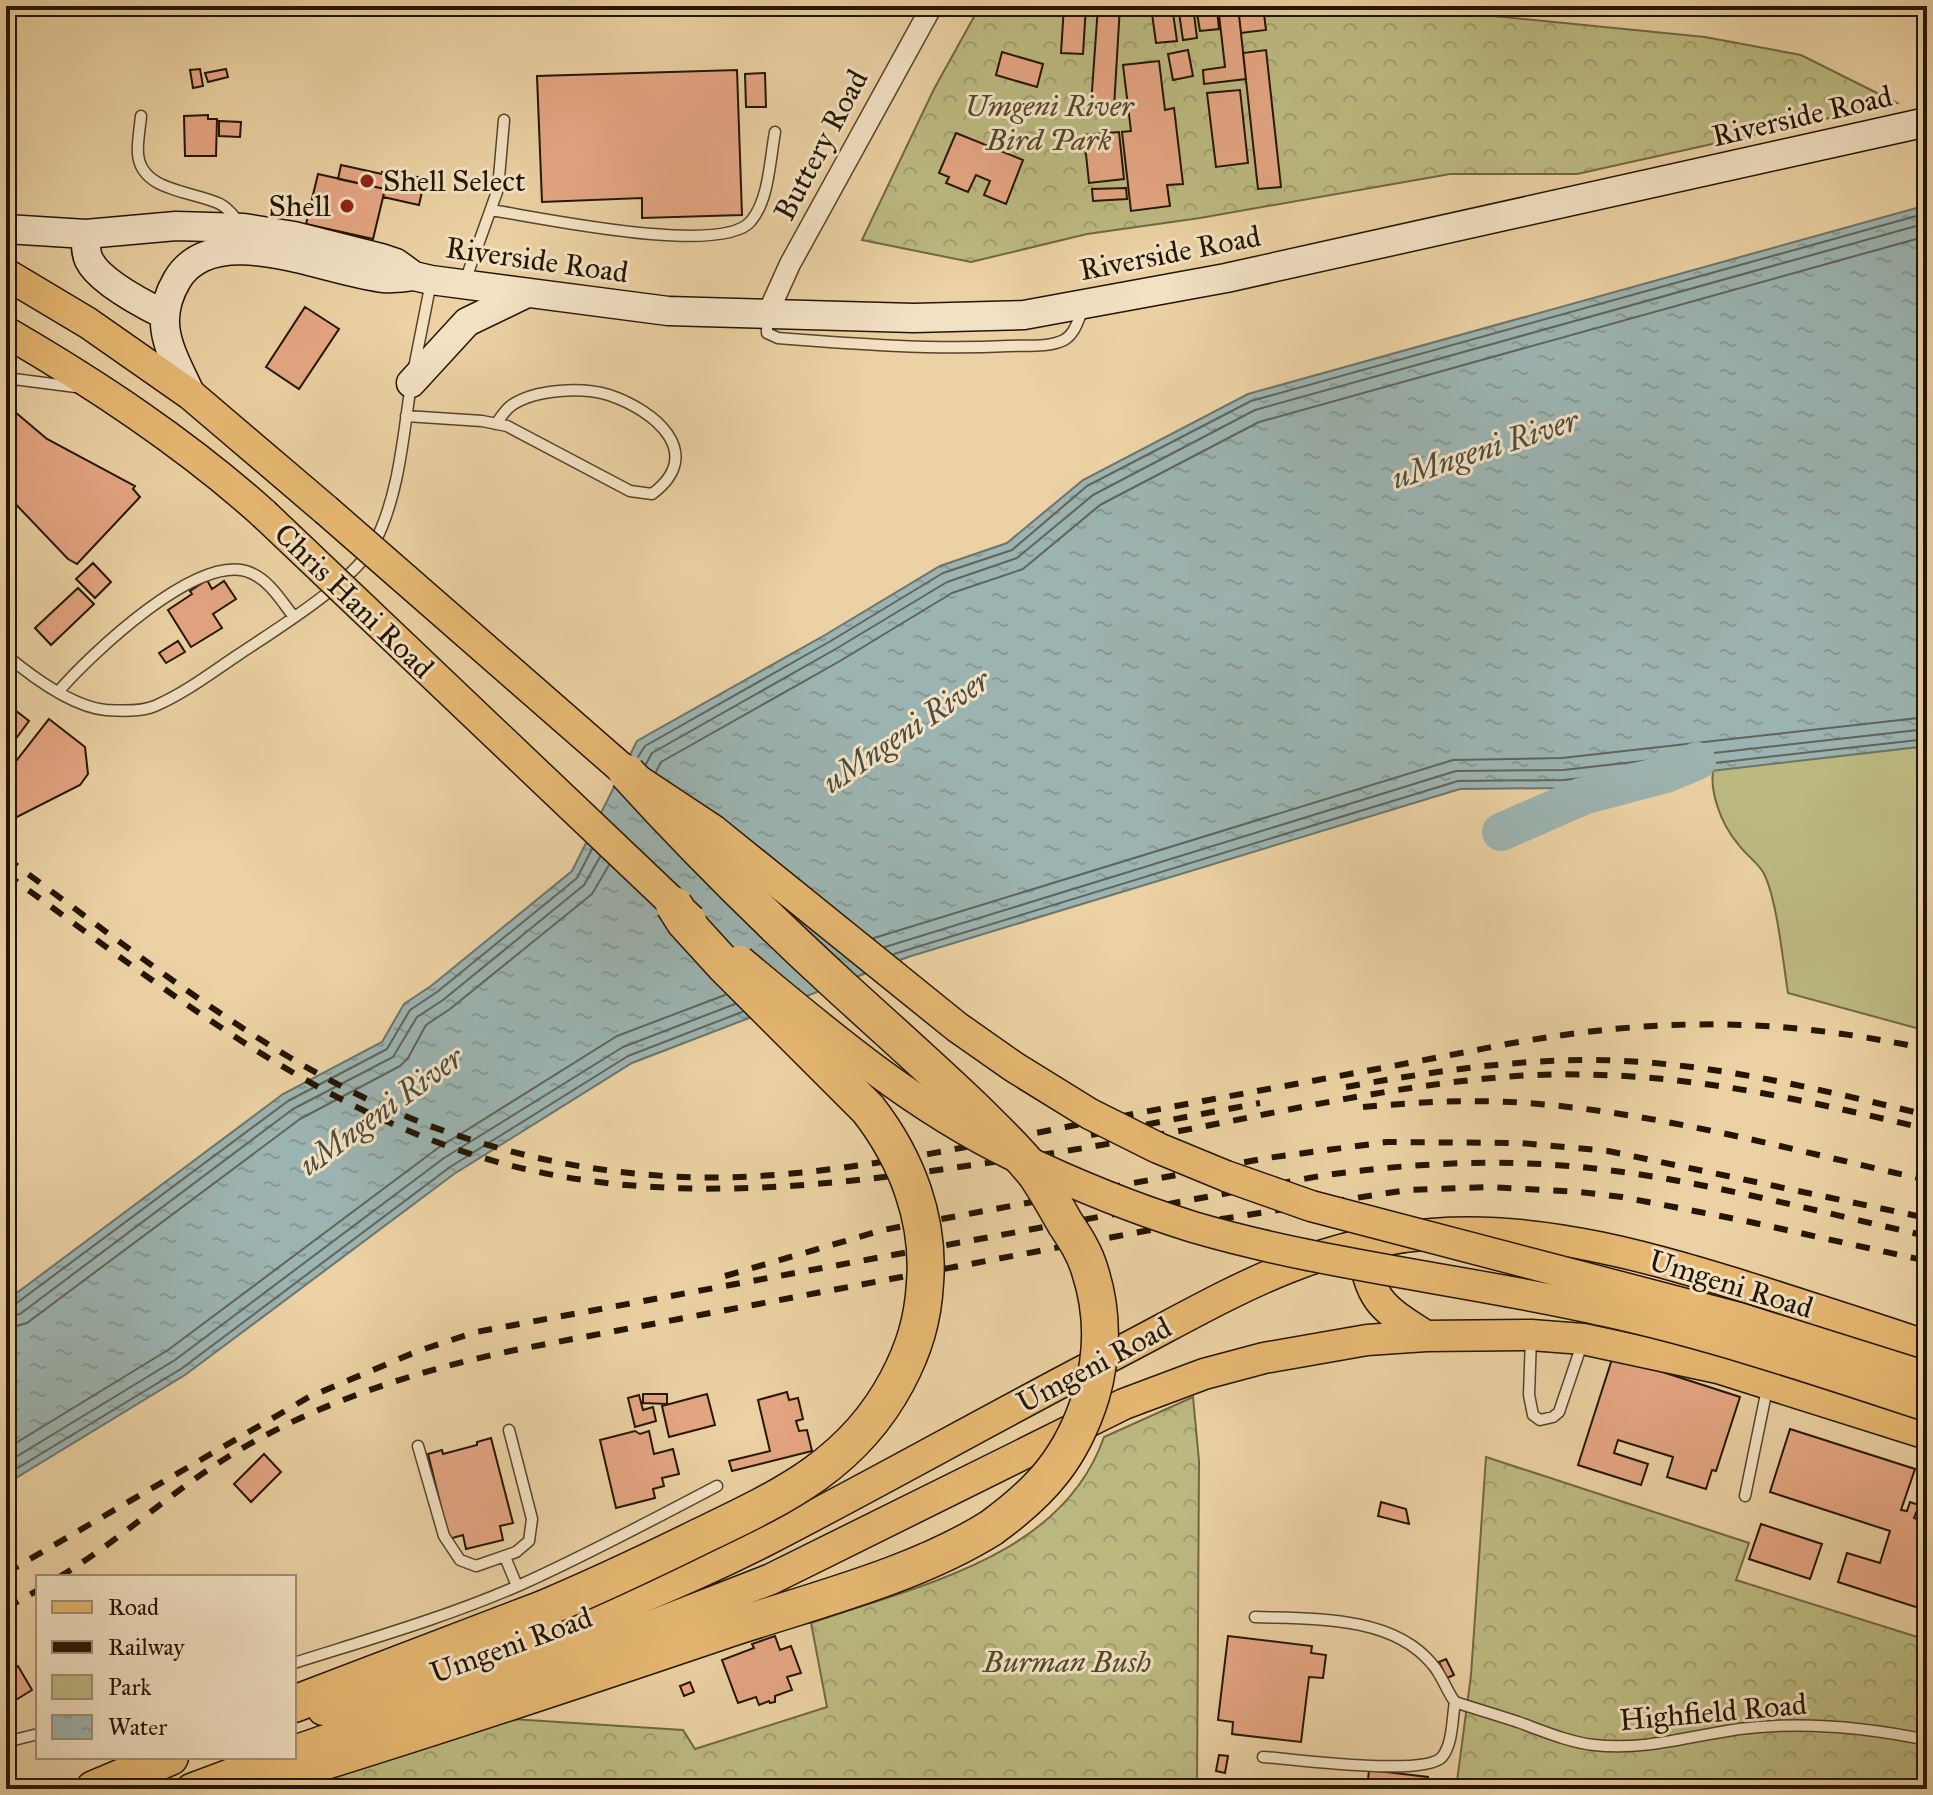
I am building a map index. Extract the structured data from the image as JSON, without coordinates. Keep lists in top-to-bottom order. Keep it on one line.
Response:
{"streets":{"main road":["Riverside Road","Chris Hani Road","Umgeni Road"],"street":["Buttery Road"],"lane":["Highfield Road"]},"crossings":[["Riverside Road","Buttery Road"]],"water":["uMngeni River"],"parks":["Umgeni River Bird Park","Burman Bush"],"places":["Shell Select","Shell"],"legend":["Road","Railway","Park","Water"]}
